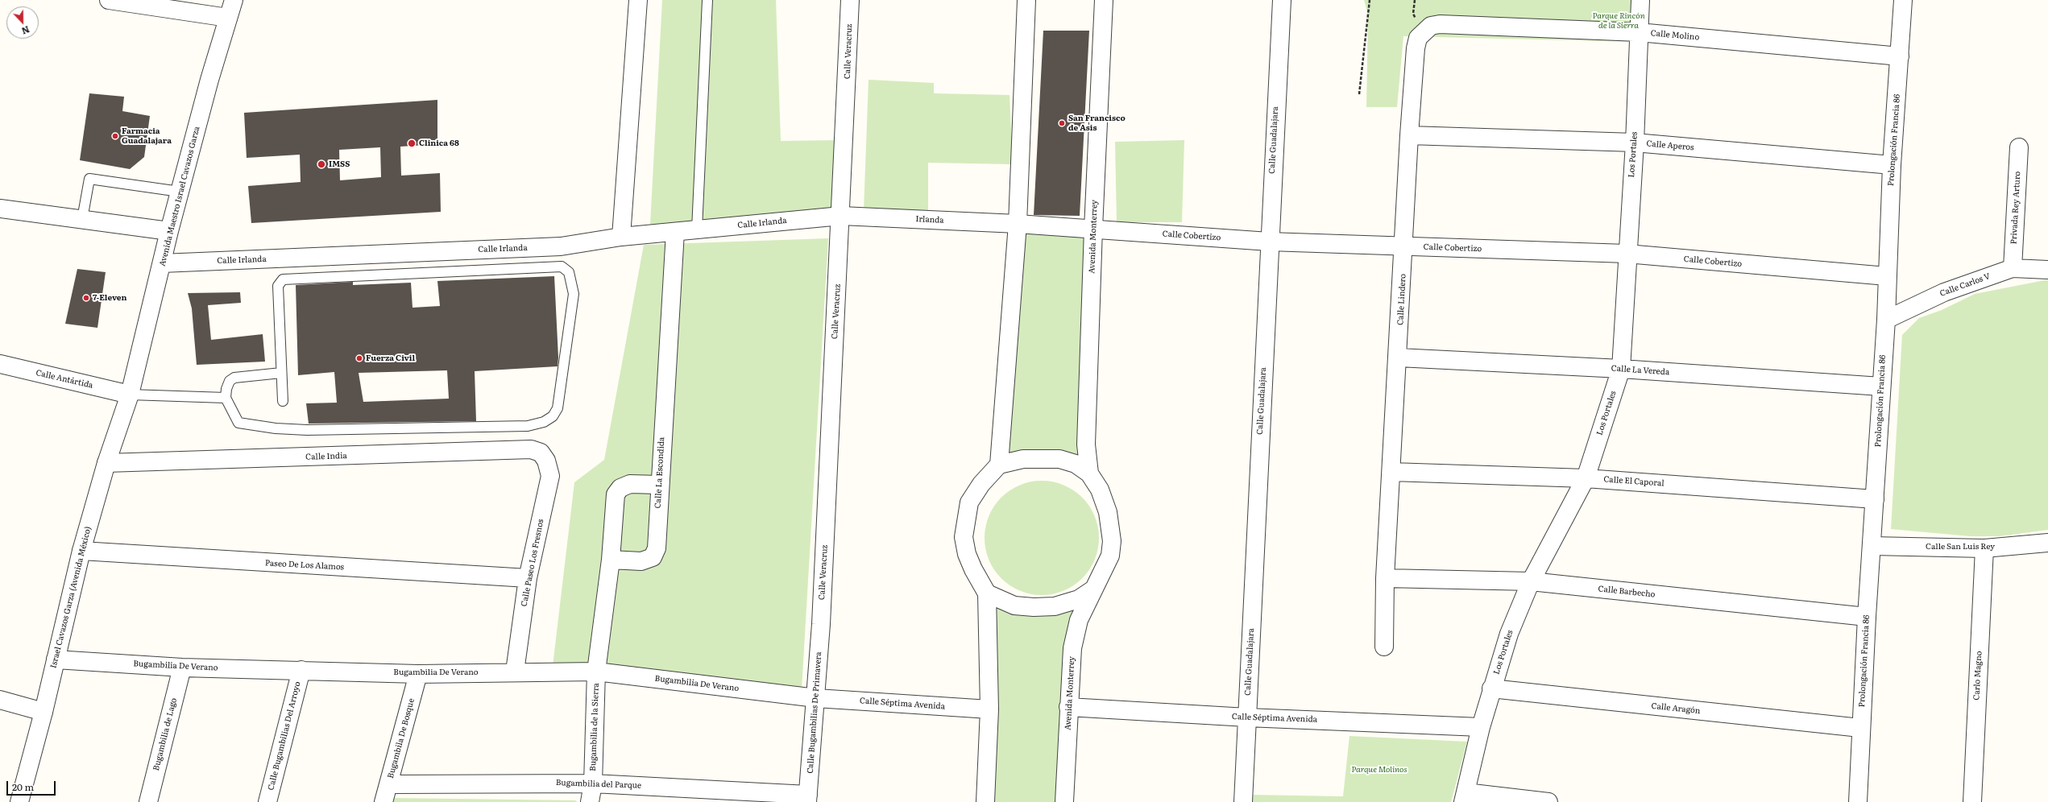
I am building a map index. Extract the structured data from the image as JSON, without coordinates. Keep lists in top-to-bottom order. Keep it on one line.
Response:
{"streets":{"street":["Calle Molino","Calle Veracruz","Calle Guadalajara","Prolongación Francia 86","Calle Aperos","Los Portales","Avenida Maestro Israel Cavazos Garza","Privada Rey Arturo","Irlanda","Calle Irlanda","Calle Cobertizo","Avenida Monterrey","Calle Carlos V","Calle Lindero","Calle La Vereda","Calle Antártida","Calle India","Calle La Escondida","Calle El Caporal","Calle San Luis Rey","Calle Paseo Los Fresnos","Paseo De Los Alamos","Calle Barbecho","Israel Cavazos Garza (Avenida México)","Bugambilia De Verano","Carlo Magno","Calle Séptima Avenida","Calle Aragón","Calle Bugambilias De Primavera","Bugambilia de la Sierra","Bugambilia de Lago","Calle Bugambilias Del Arroyo","Bugambila De Bosque","Bugambilia del Parque"]},"crossings":[["Calle Molino","Prolongación Francia 86"],["Calle Molino","Los Portales"],["Calle Molino","Calle Lindero"],["Calle Veracruz","Irlanda"],["Calle Veracruz","Calle Irlanda"],["Calle Veracruz","Calle Bugambilias De Primavera"],["Calle Guadalajara","Calle Cobertizo"],["Calle Guadalajara","Calle Séptima Avenida"],["Prolongación Francia 86","Calle Aperos"],["Prolongación Francia 86","Calle Cobertizo"],["Prolongación Francia 86","Calle Carlos V"],["Prolongación Francia 86","Calle La Vereda"],["Prolongación Francia 86","Calle El Caporal"],["Prolongación Francia 86","Calle San Luis Rey"],["Prolongación Francia 86","Calle Barbecho"],["Prolongación Francia 86","Calle Aragón"],["Calle Aperos","Los Portales"],["Calle Aperos","Calle Lindero"],["Los Portales","Calle Cobertizo"],["Los Portales","Calle La Vereda"],["Los Portales","Calle El Caporal"],["Los Portales","Calle Barbecho"],["Los Portales","Calle Séptima Avenida"],["Los Portales","Calle Aragón"],["Avenida Maestro Israel Cavazos Garza","Calle Irlanda"],["Avenida Maestro Israel Cavazos Garza","Calle Antártida"],["Avenida Maestro Israel Cavazos Garza","Israel Cavazos Garza (Avenida México)"],["Privada Rey Arturo","Calle Carlos V"],["Irlanda","Calle Irlanda"],["Irlanda","Calle Cobertizo"],["Calle Irlanda","Calle La Escondida"],["Calle Cobertizo","Avenida Monterrey"],["Calle Cobertizo","Calle Lindero"],["Avenida Monterrey","Calle Séptima Avenida"],["Calle Lindero","Calle La Vereda"],["Calle Lindero","Calle El Caporal"],["Calle Lindero","Calle Barbecho"],["Calle Antártida","Israel Cavazos Garza (Avenida México)"],["Calle India","Calle Paseo Los Fresnos"],["Calle India","Israel Cavazos Garza (Avenida México)"],["Calle San Luis Rey","Carlo Magno"],["Calle Paseo Los Fresnos","Paseo De Los Alamos"],["Calle Paseo Los Fresnos","Bugambilia De Verano"],["Paseo De Los Alamos","Israel Cavazos Garza (Avenida México)"],["Israel Cavazos Garza (Avenida México)","Bugambilia De Verano"],["Bugambilia De Verano","Calle Séptima Avenida"],["Bugambilia De Verano","Calle Bugambilias De Primavera"],["Bugambilia De Verano","Bugambilia de la Sierra"],["Bugambilia De Verano","Bugambilia de Lago"],["Bugambilia De Verano","Calle Bugambilias Del Arroyo"],["Bugambilia De Verano","Bugambila De Bosque"],["Calle Séptima Avenida","Calle Bugambilias De Primavera"],["Calle Bugambilias De Primavera","Bugambilia del Parque"],["Bugambilia de la Sierra","Bugambilia del Parque"],["Bugambila De Bosque","Bugambilia del Parque"]],"parks":["Parque Rincón de la Sierra","Parque Molinos"],"places":["San Francisco de Asis","Farmacia Guadalajara","Clinica 68","IMSS","7-Eleven","Fuerza Civil"],"scale_bar":"20 m","north":"bottom"}
